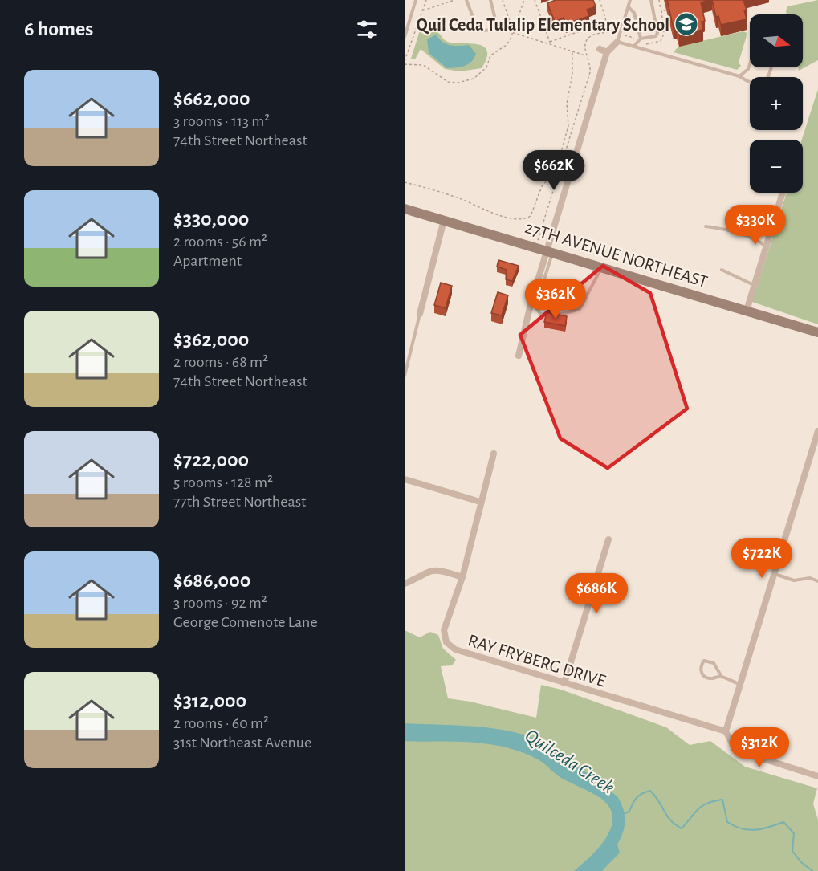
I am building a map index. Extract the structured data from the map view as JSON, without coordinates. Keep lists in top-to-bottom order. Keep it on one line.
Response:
{"streets":{"street":["27TH AVENUE NORTHEAST","RAY FRYBERG DRIVE"]},"water":["Quilceda Creek"],"places":{"school or university":["Quil Ceda Tulalip Elementary School"]},"north":"right","page":{"heading":"6 homes","map_buttons":["+","−"],"list":[{"name":"$662,000","note":"3 rooms · 113 m² · 74th Street Northeast"},{"name":"$330,000","note":"2 rooms · 56 m² · Apartment"},{"name":"$362,000","note":"2 rooms · 68 m² · 74th Street Northeast"},{"name":"$722,000","note":"5 rooms · 128 m² · 77th Street Northeast"},{"name":"$686,000","note":"3 rooms · 92 m² · George Comenote Lane"},{"name":"$312,000","note":"2 rooms · 60 m² · 31st Northeast Avenue"}],"price":["$662K","$330K","$362K","$722K","$686K","$312K"]}}
